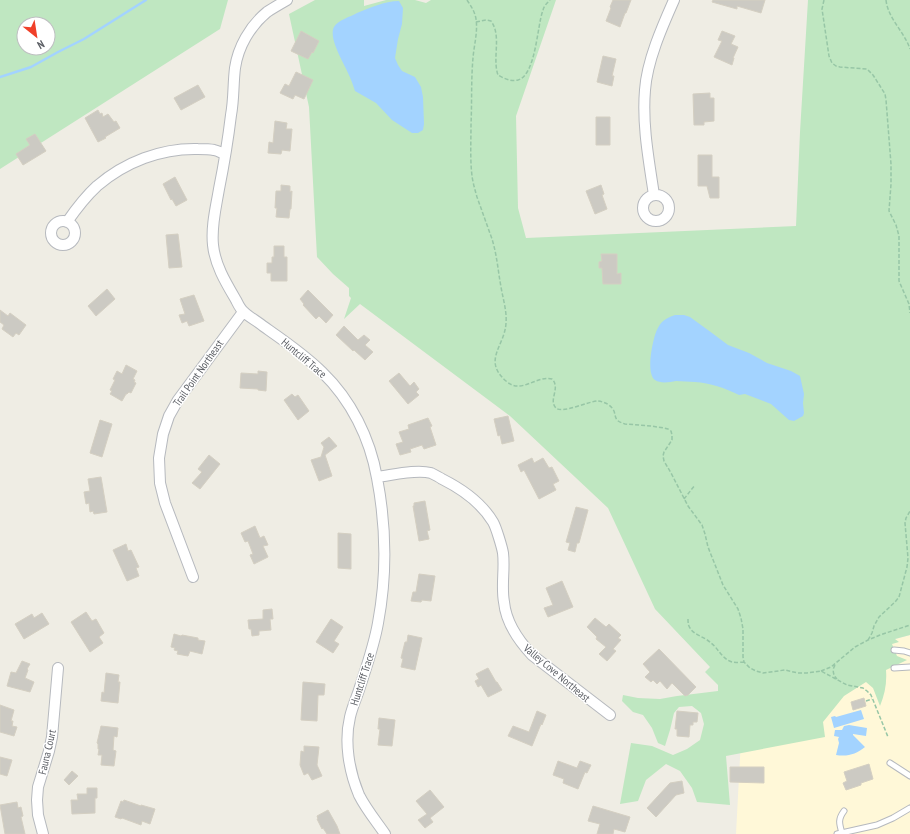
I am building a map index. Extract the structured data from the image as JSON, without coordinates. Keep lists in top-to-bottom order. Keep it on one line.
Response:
{"streets":{"street":["Huntcliff Trace","Trail Point Northeast","Valley Cove Northeast","Fauna Court"]},"crossings":[["Huntcliff Trace","Trail Point Northeast"],["Huntcliff Trace","Valley Cove Northeast"]],"north":"bottom right"}
